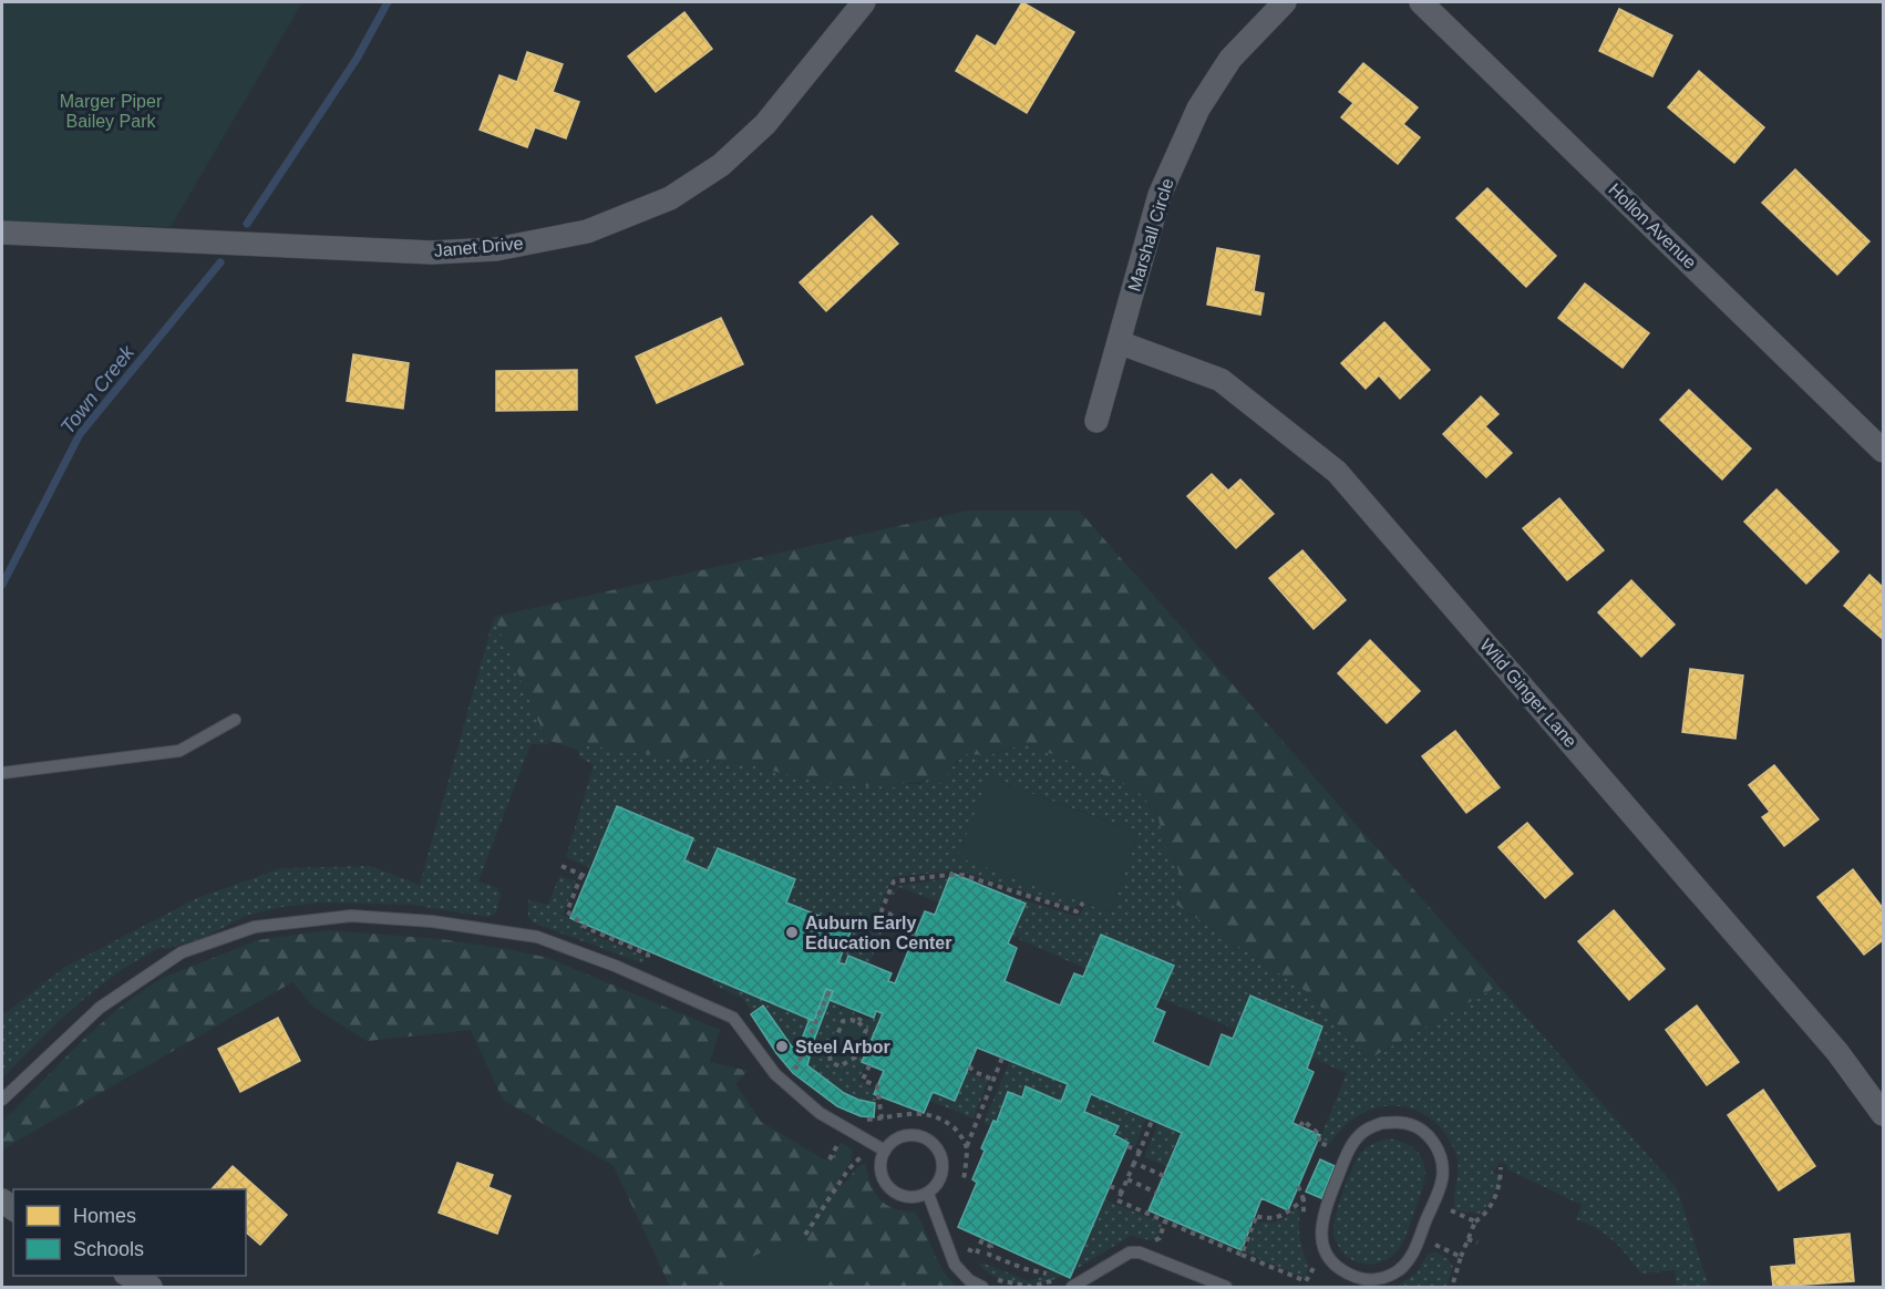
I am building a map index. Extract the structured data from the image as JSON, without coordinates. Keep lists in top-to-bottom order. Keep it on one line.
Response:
{"streets":{"street":["Hollon Avenue","Marshall Circle","Janet Drive","Wild Ginger Lane"]},"crossings":[["Marshall Circle","Wild Ginger Lane"]],"water":["Town Creek"],"parks":["Marger Piper Bailey Park"],"places":["Auburn Early Education Center","Steel Arbor"],"legend":["Homes","Schools"]}
